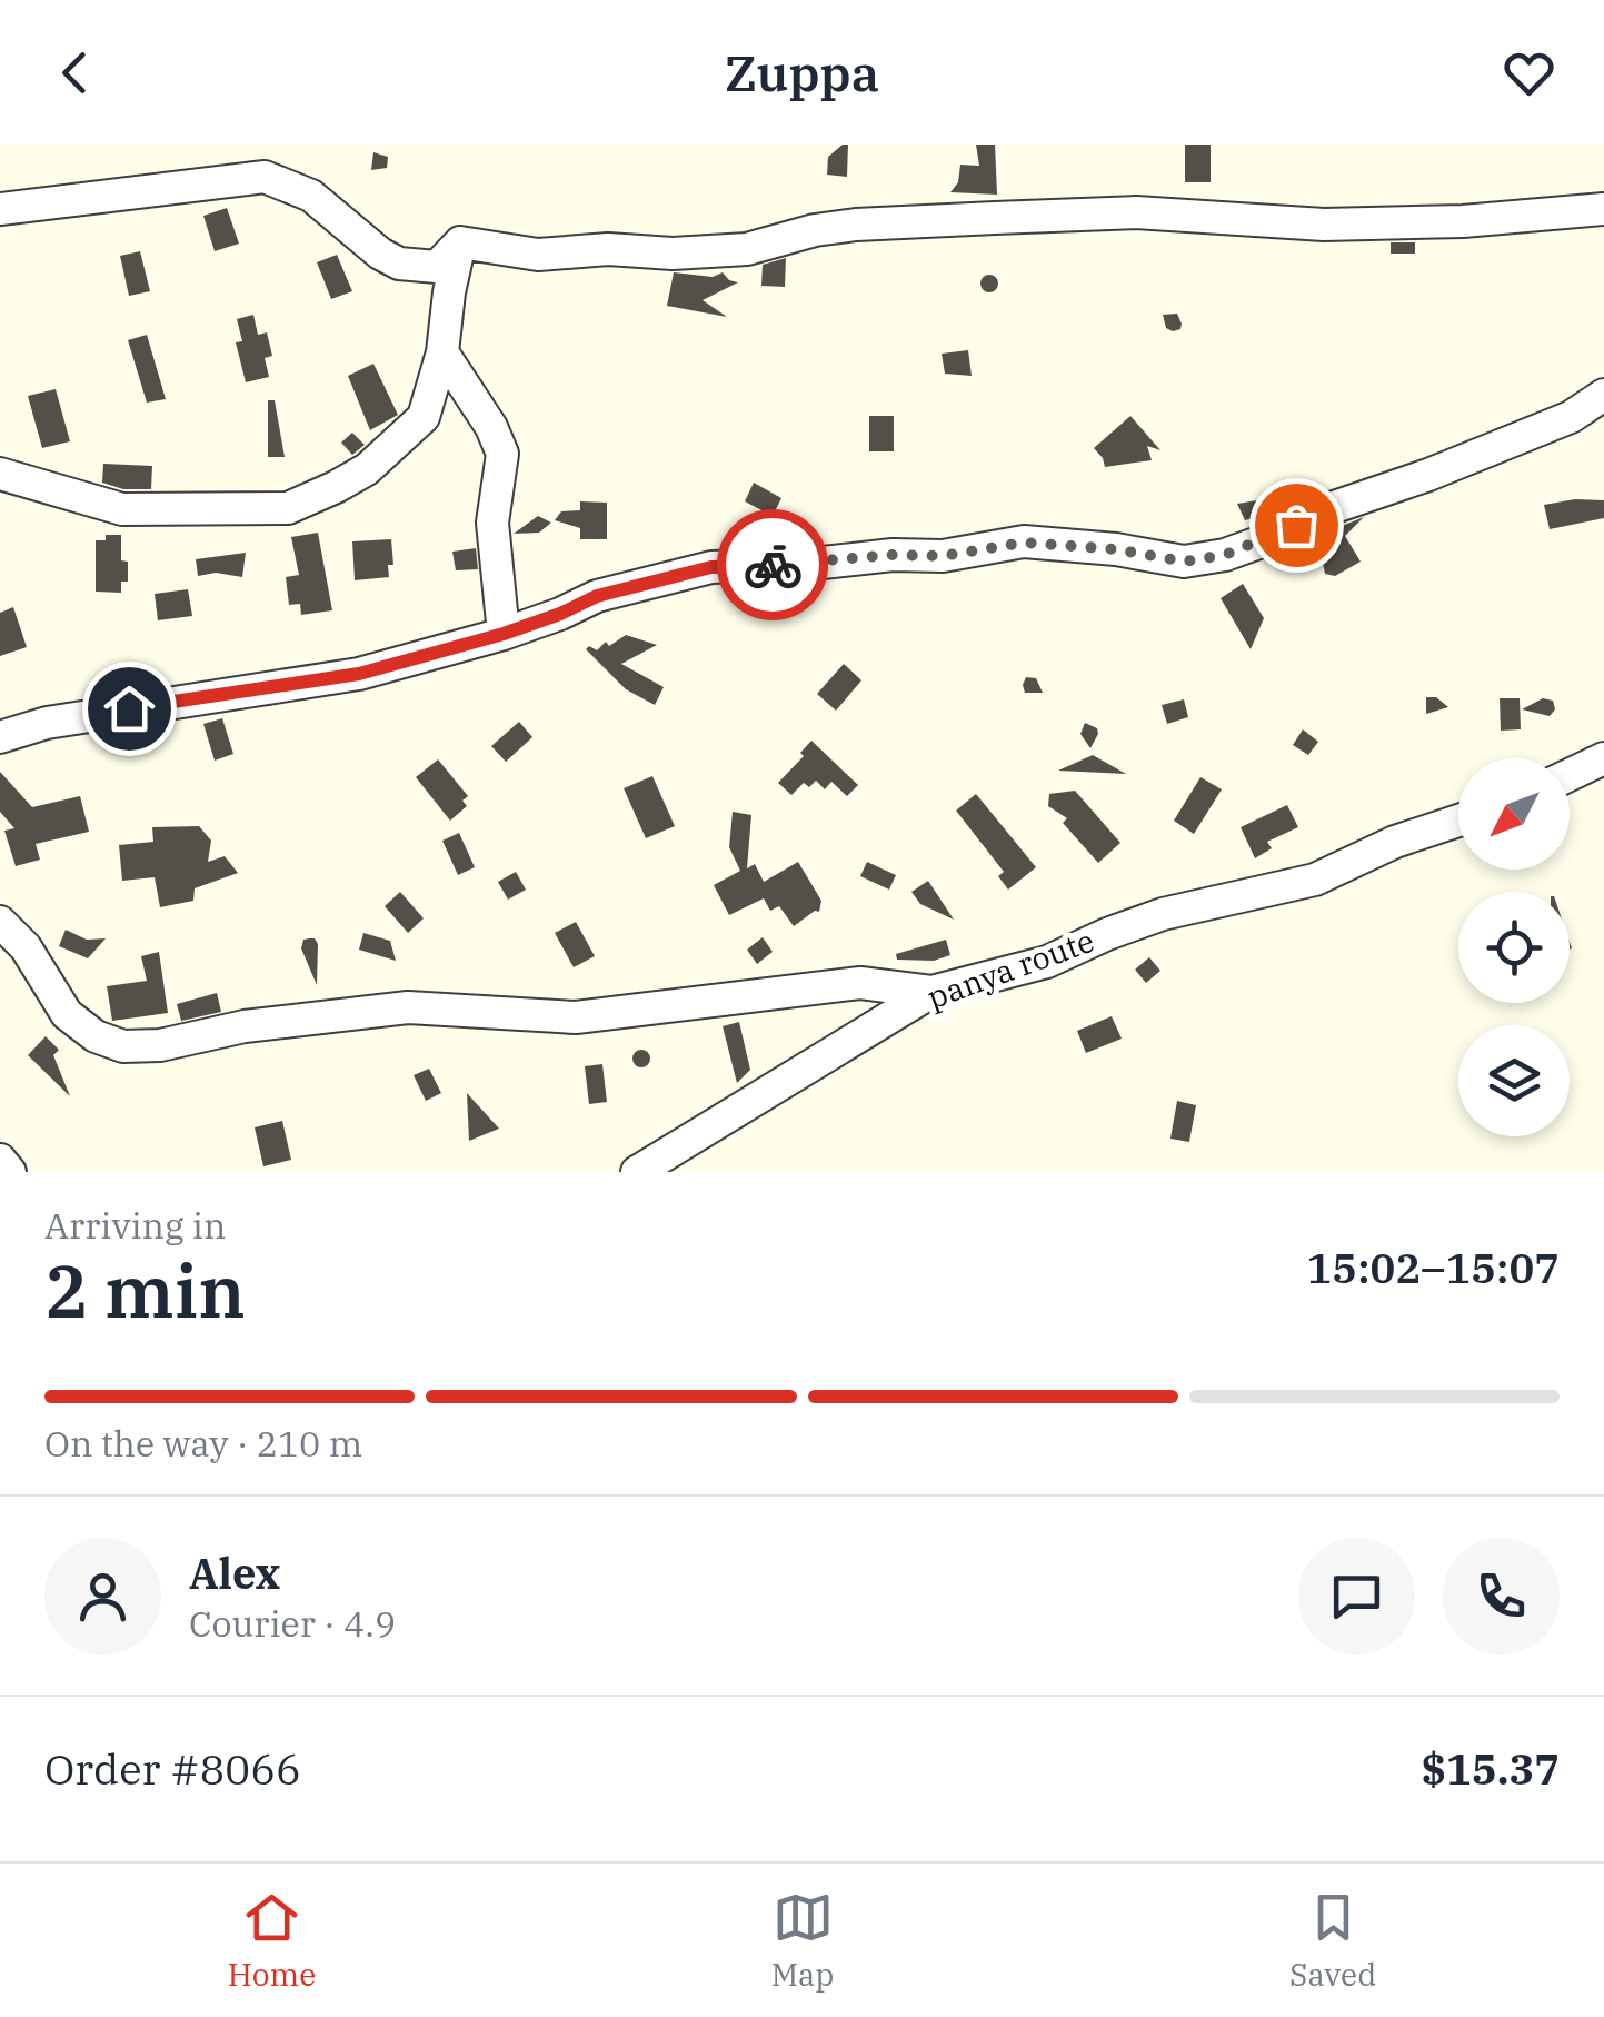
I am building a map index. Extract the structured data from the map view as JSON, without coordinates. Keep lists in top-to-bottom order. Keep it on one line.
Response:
{"streets":{"street":["panya route"]},"north":"bottom left","page":{"header":"Zuppa","heading":["2 min","Arriving in","15:02–15:07"],"panel":["Alex","Courier · 4.9","Order #8066","$15.37"],"bar":"On the way · 210 m","tabs":["Home","Map","Saved"]}}
